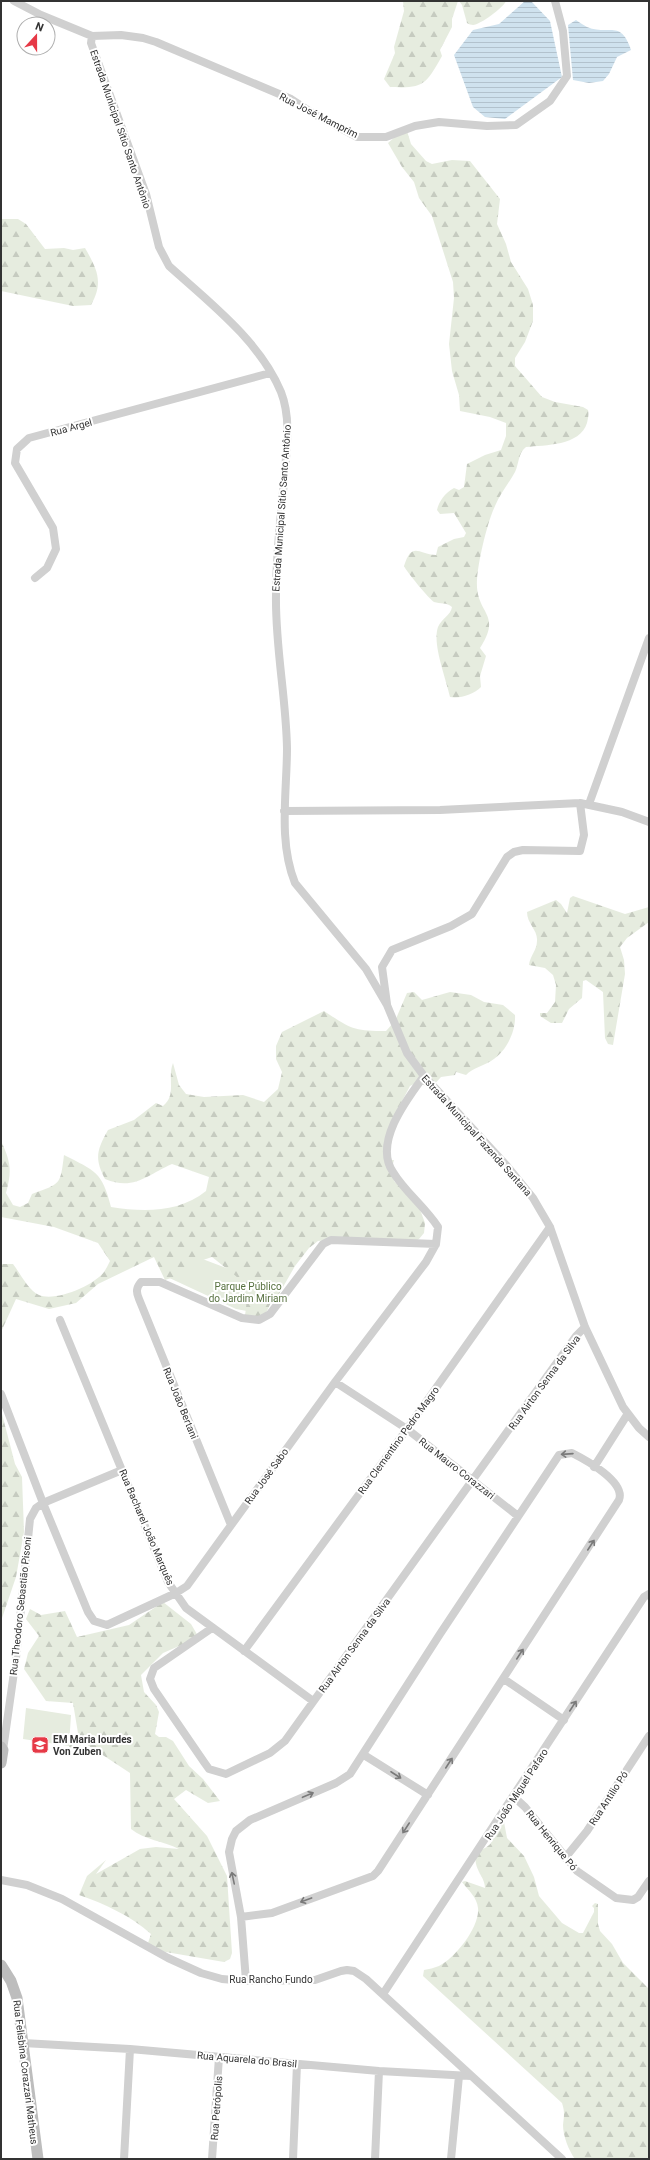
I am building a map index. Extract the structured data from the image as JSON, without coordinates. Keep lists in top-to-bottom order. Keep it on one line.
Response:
{"streets":{"street":["Rua José Mamprim","Estrada Municipal Sítio Santo Antônio","Rua Argel","Estrada Municipal Fazenda Santana","Rua Airton Senna da Silva","Rua João Bertani","Rua Clementino Pedro Magro","Rua Mauro Corazzari","Rua José Sabo","Rua Bacharel João Marquês","Rua Theodoro Sebastião Pisoni","Rua João Miguel Pafaro","Rua Antilio Pó","Rua Henrique Pó","Rua Rancho Fundo","Rua Aquarela do Brasil","Rua Felisbina Corazzari Matheus","Rua Petrópolis"]},"crossings":[["Rua José Mamprim","Estrada Municipal Sítio Santo Antônio"],["Estrada Municipal Sítio Santo Antônio","Rua Argel"],["Estrada Municipal Sítio Santo Antônio","Estrada Municipal Fazenda Santana"],["Estrada Municipal Fazenda Santana","Rua Airton Senna da Silva"],["Estrada Municipal Fazenda Santana","Rua Clementino Pedro Magro"],["Rua Airton Senna da Silva","Rua Mauro Corazzari"],["Rua Airton Senna da Silva","Rua Bacharel João Marquês"],["Rua João Bertani","Rua José Sabo"],["Rua Clementino Pedro Magro","Rua Mauro Corazzari"],["Rua Clementino Pedro Magro","Rua Bacharel João Marquês"],["Rua Mauro Corazzari","Rua José Sabo"],["Rua José Sabo","Rua Bacharel João Marquês"],["Rua José Sabo","Rua Theodoro Sebastião Pisoni"],["Rua João Miguel Pafaro","Rua Henrique Pó"],["Rua João Miguel Pafaro","Rua Rancho Fundo"],["Rua Antilio Pó","Rua Henrique Pó"],["Rua Rancho Fundo","Rua Aquarela do Brasil"],["Rua Aquarela do Brasil","Rua Felisbina Corazzari Matheus"],["Rua Aquarela do Brasil","Rua Petrópolis"]],"parks":["Parque Público do Jardim Miriam"],"places":{"school or university":["EM Maria lourdes Von Zuben"]},"north":"top"}
